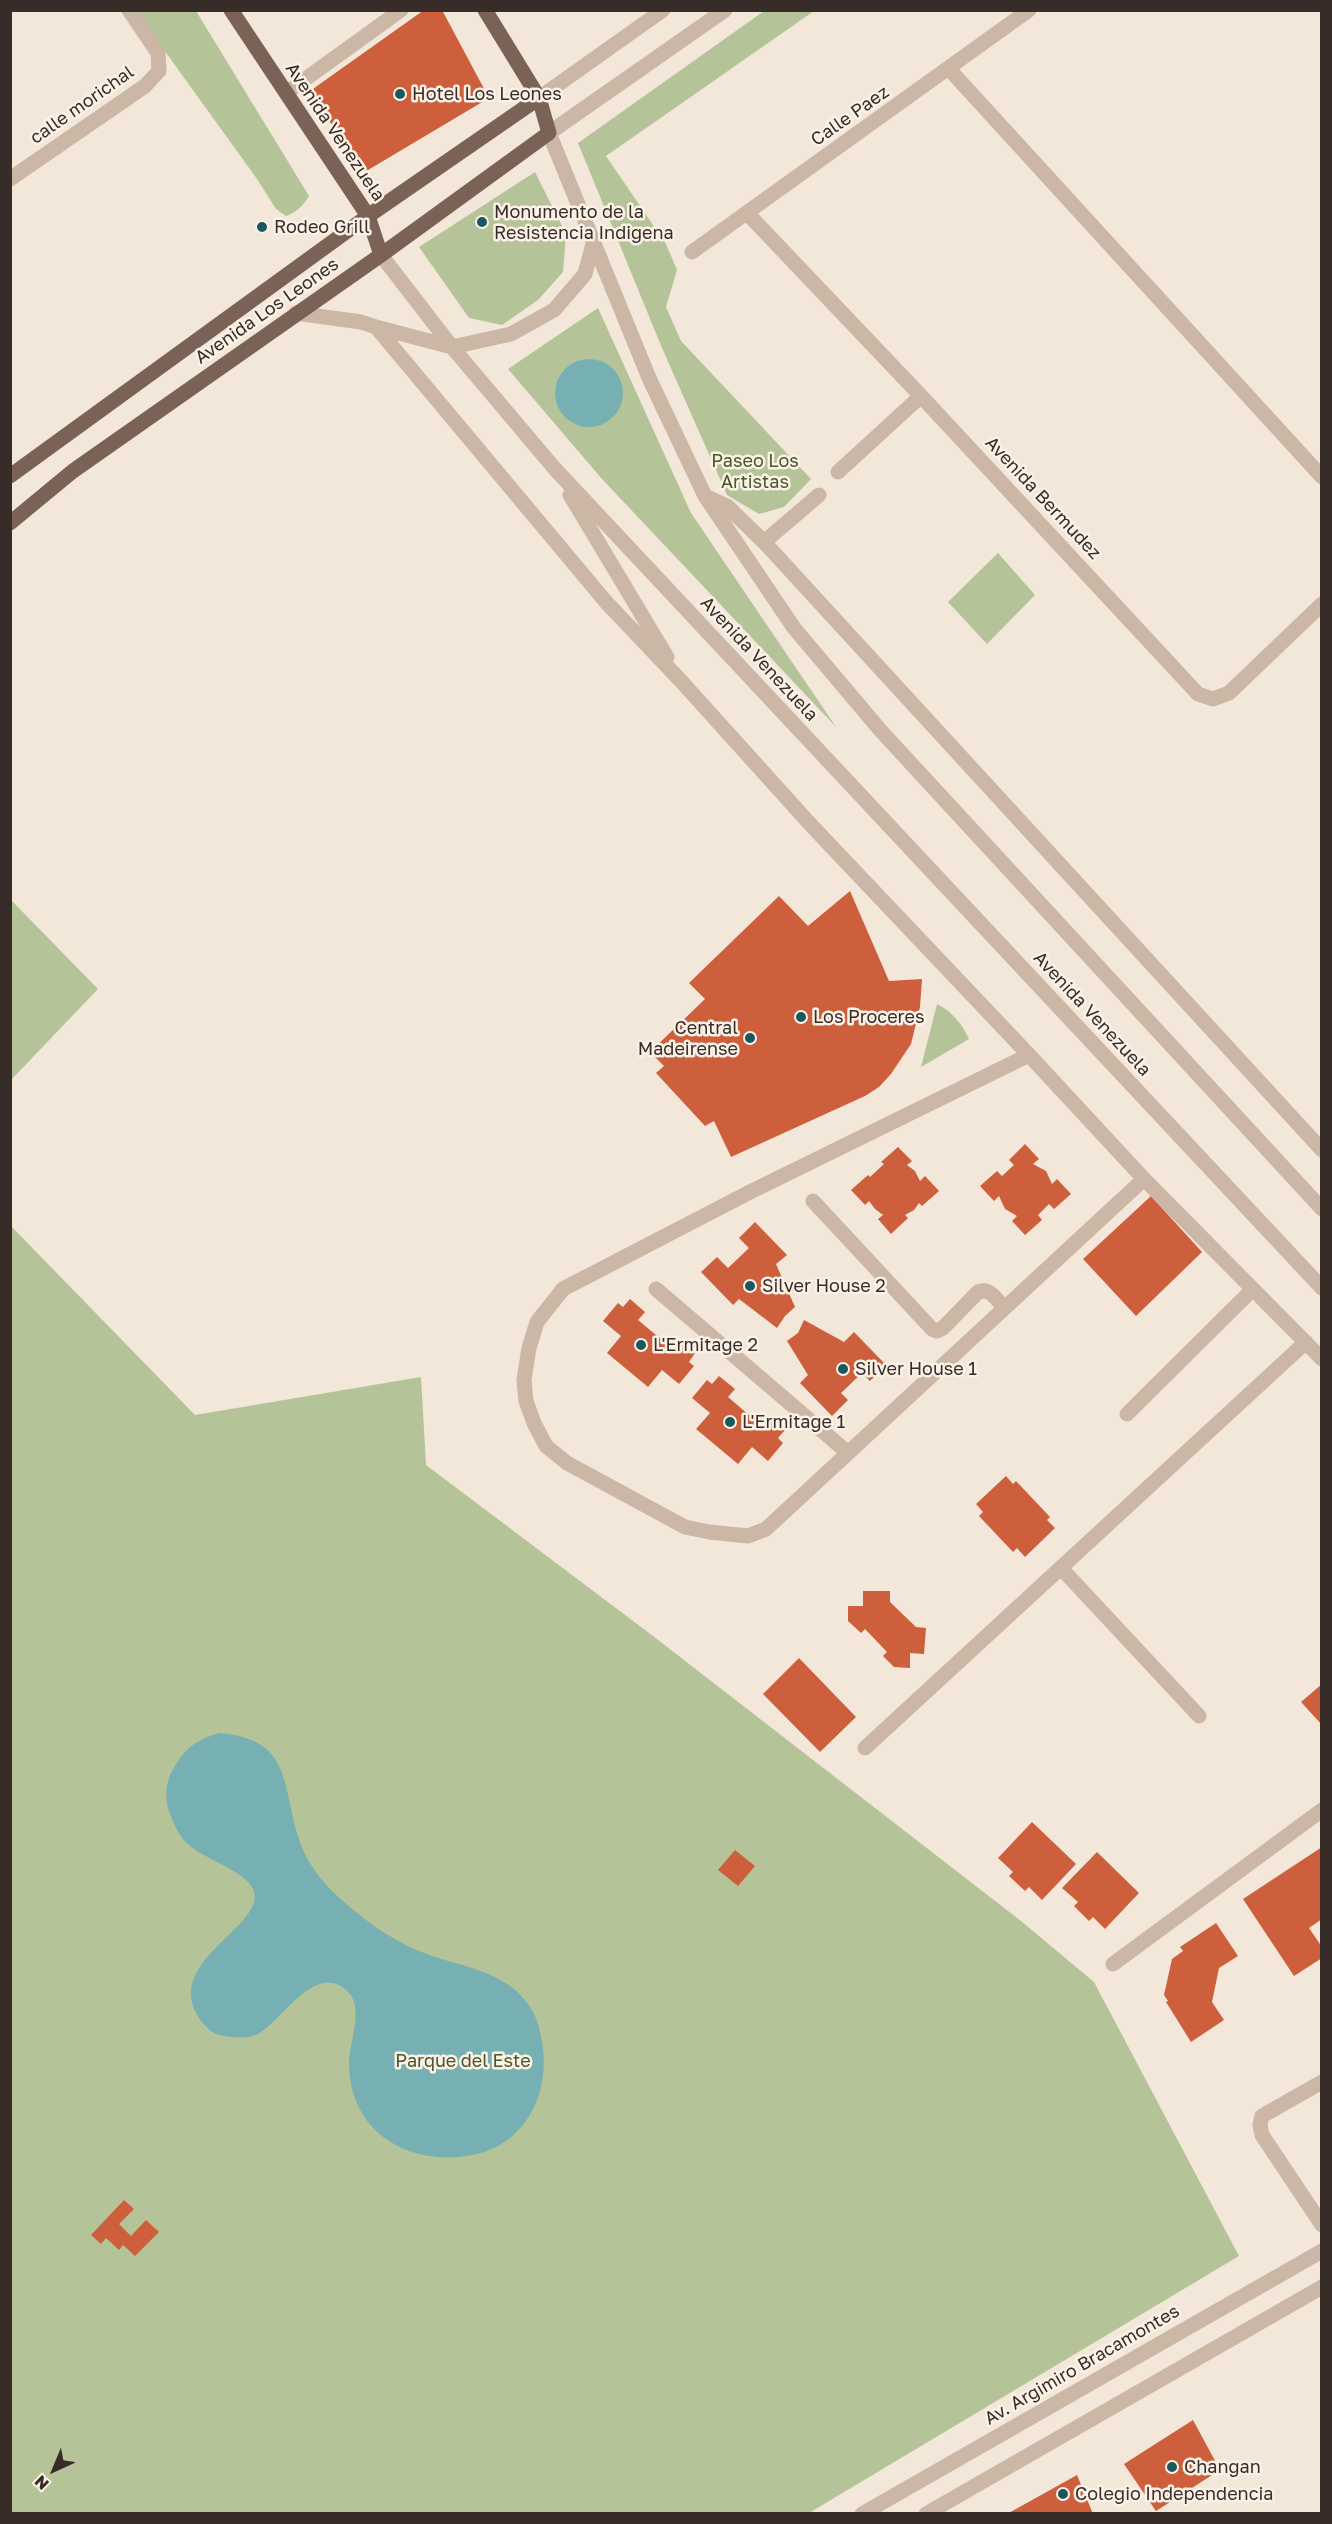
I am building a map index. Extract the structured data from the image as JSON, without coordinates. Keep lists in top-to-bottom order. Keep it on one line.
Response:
{"streets":{"main road":["Avenida Venezuela","Avenida Los Leones"],"street":["calle morichal","Calle Paez","Avenida Bermudez","Av. Argimiro Bracamontes"]},"crossings":[["Calle Paez","Avenida Bermudez"],["Avenida Venezuela","Avenida Los Leones"]],"parks":["Paseo Los Artistas","Parque del Este"],"places":["Hotel Los Leones","Monumento de la Resistencia Indigena","Rodeo Grill","Los Proceres","Central Madeirense","Silver House 2","L'Ermitage 2","Silver House 1","L'Ermitage 1","Changan","Colegio Independencia"],"north":"bottom left"}
